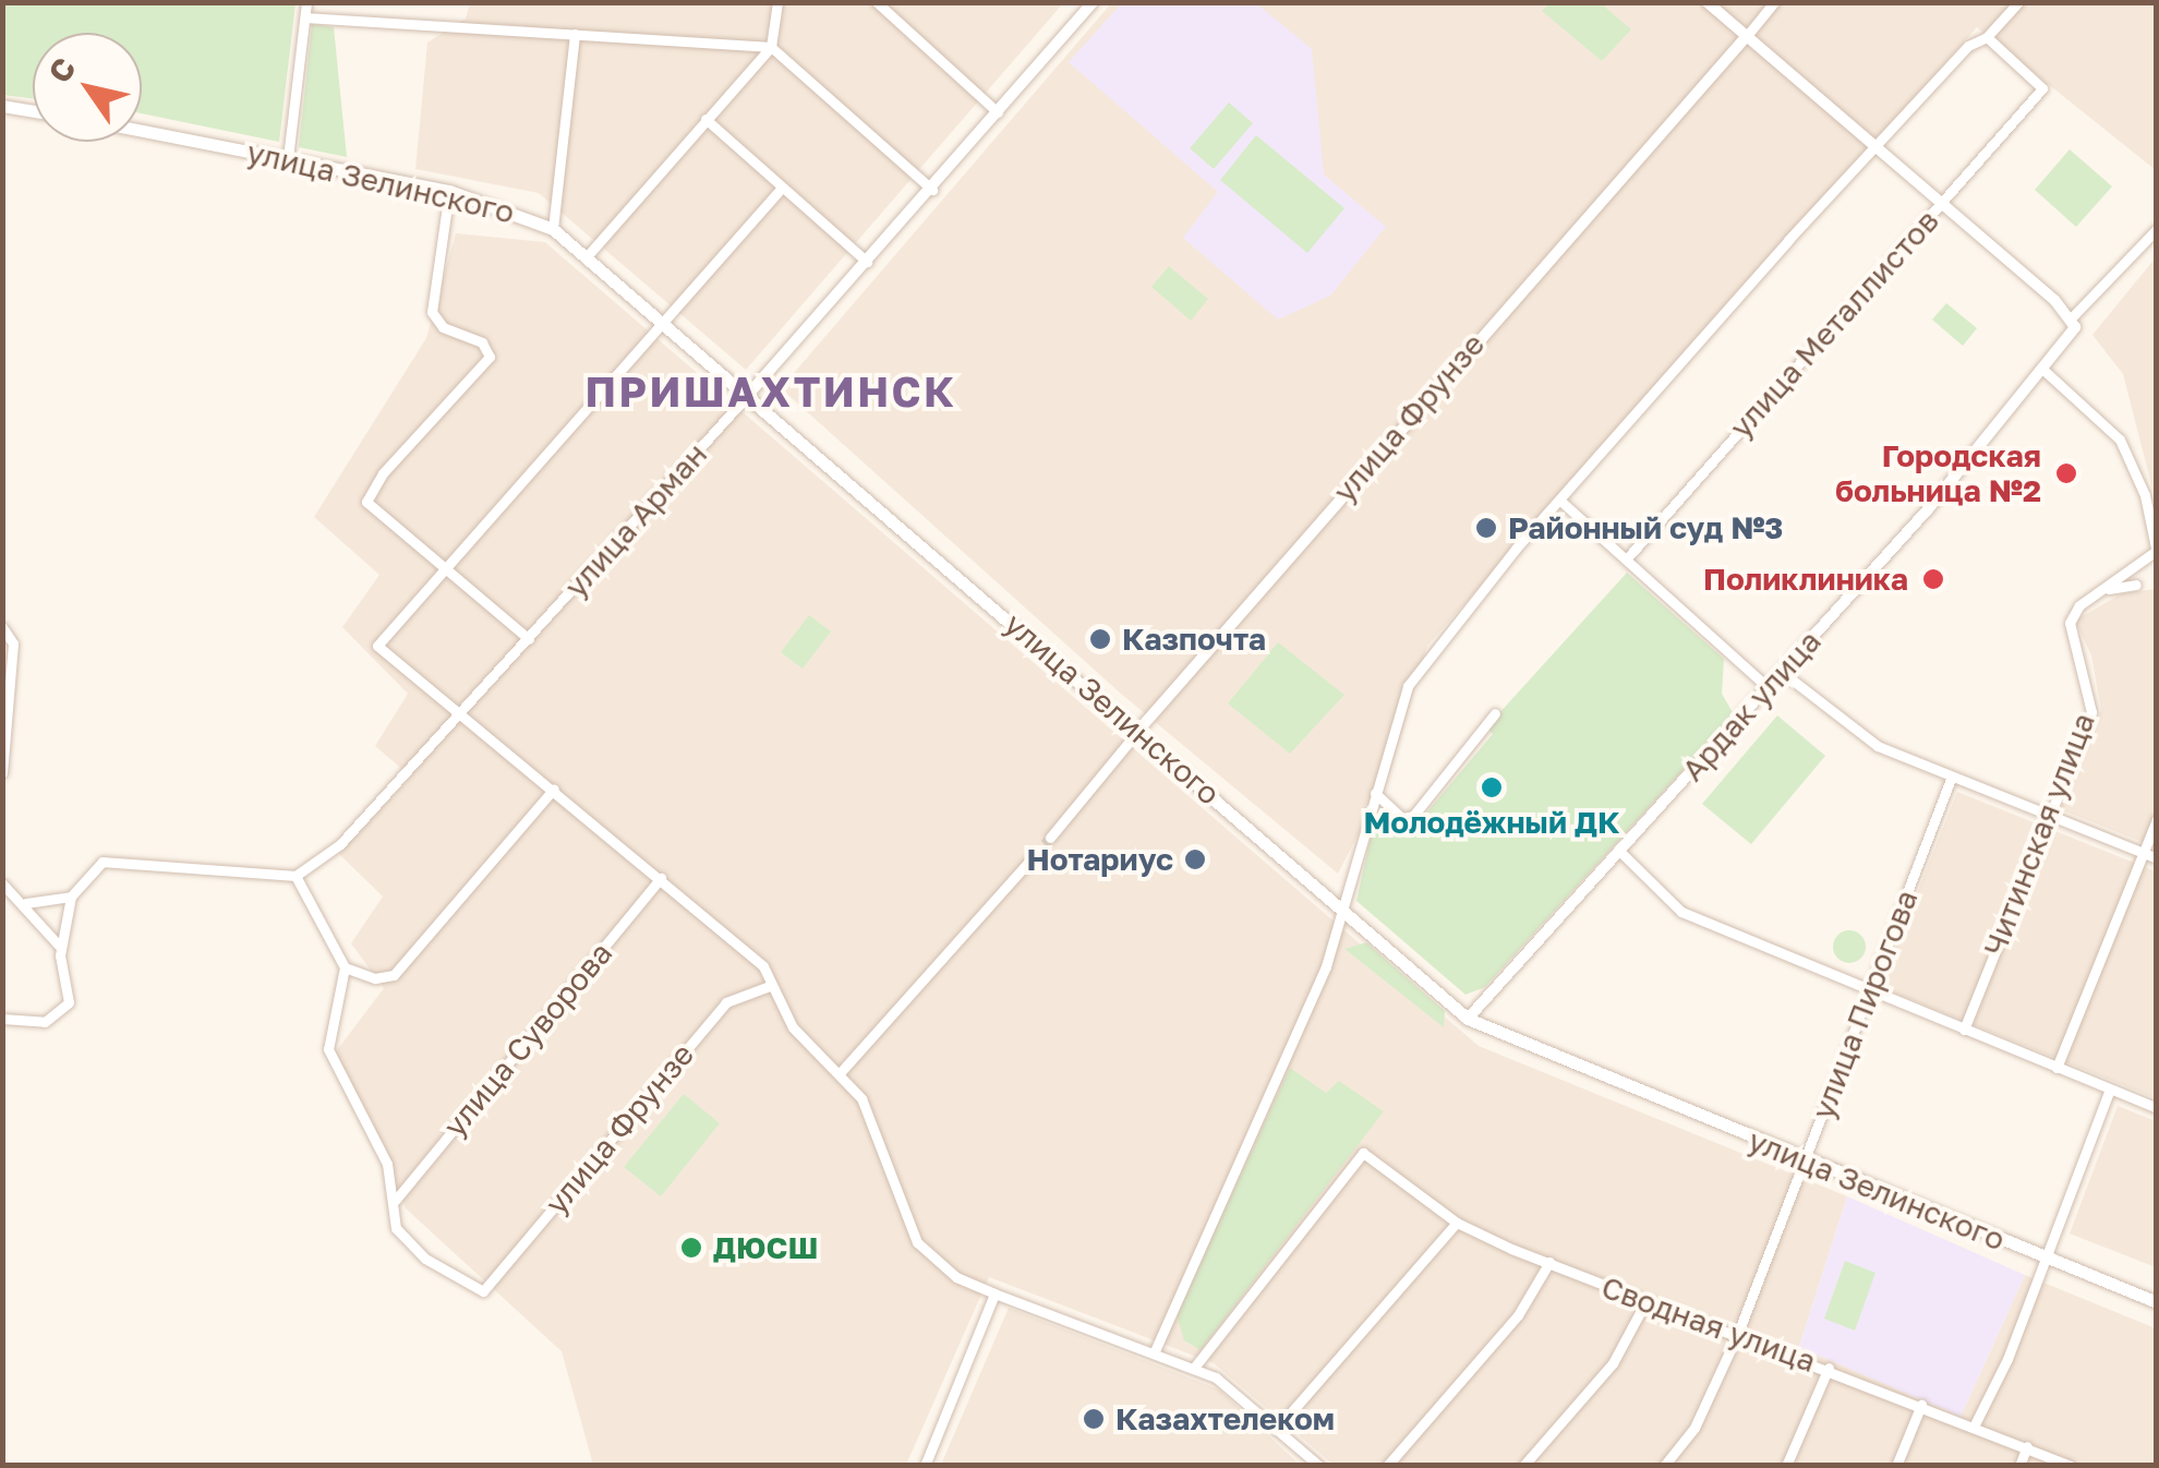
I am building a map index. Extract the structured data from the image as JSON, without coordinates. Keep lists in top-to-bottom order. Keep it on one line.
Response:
{"streets":{"main road":["улица Зелинского"],"street":["улица Металлистов","улица Фрунзе","улица Арман","Ардак улица","Читинская улица","улица Пирогова","улица Суворова","Сводная улица"]},"crossings":[["улица Зелинского","улица Фрунзе"],["улица Зелинского","улица Арман"],["улица Зелинского","Ардак улица"],["улица Зелинского","улица Пирогова"],["улица Фрунзе","улица Суворова"],["улица Пирогова","Сводная улица"]],"districts":["ПРИШАХТИНСК"],"places":["Городская больница №2","Районный суд №3","Поликлиника","Казпочта","Молодёжный ДК","Нотариус","ДЮСШ","Казахтелеком"],"north":"top left"}
